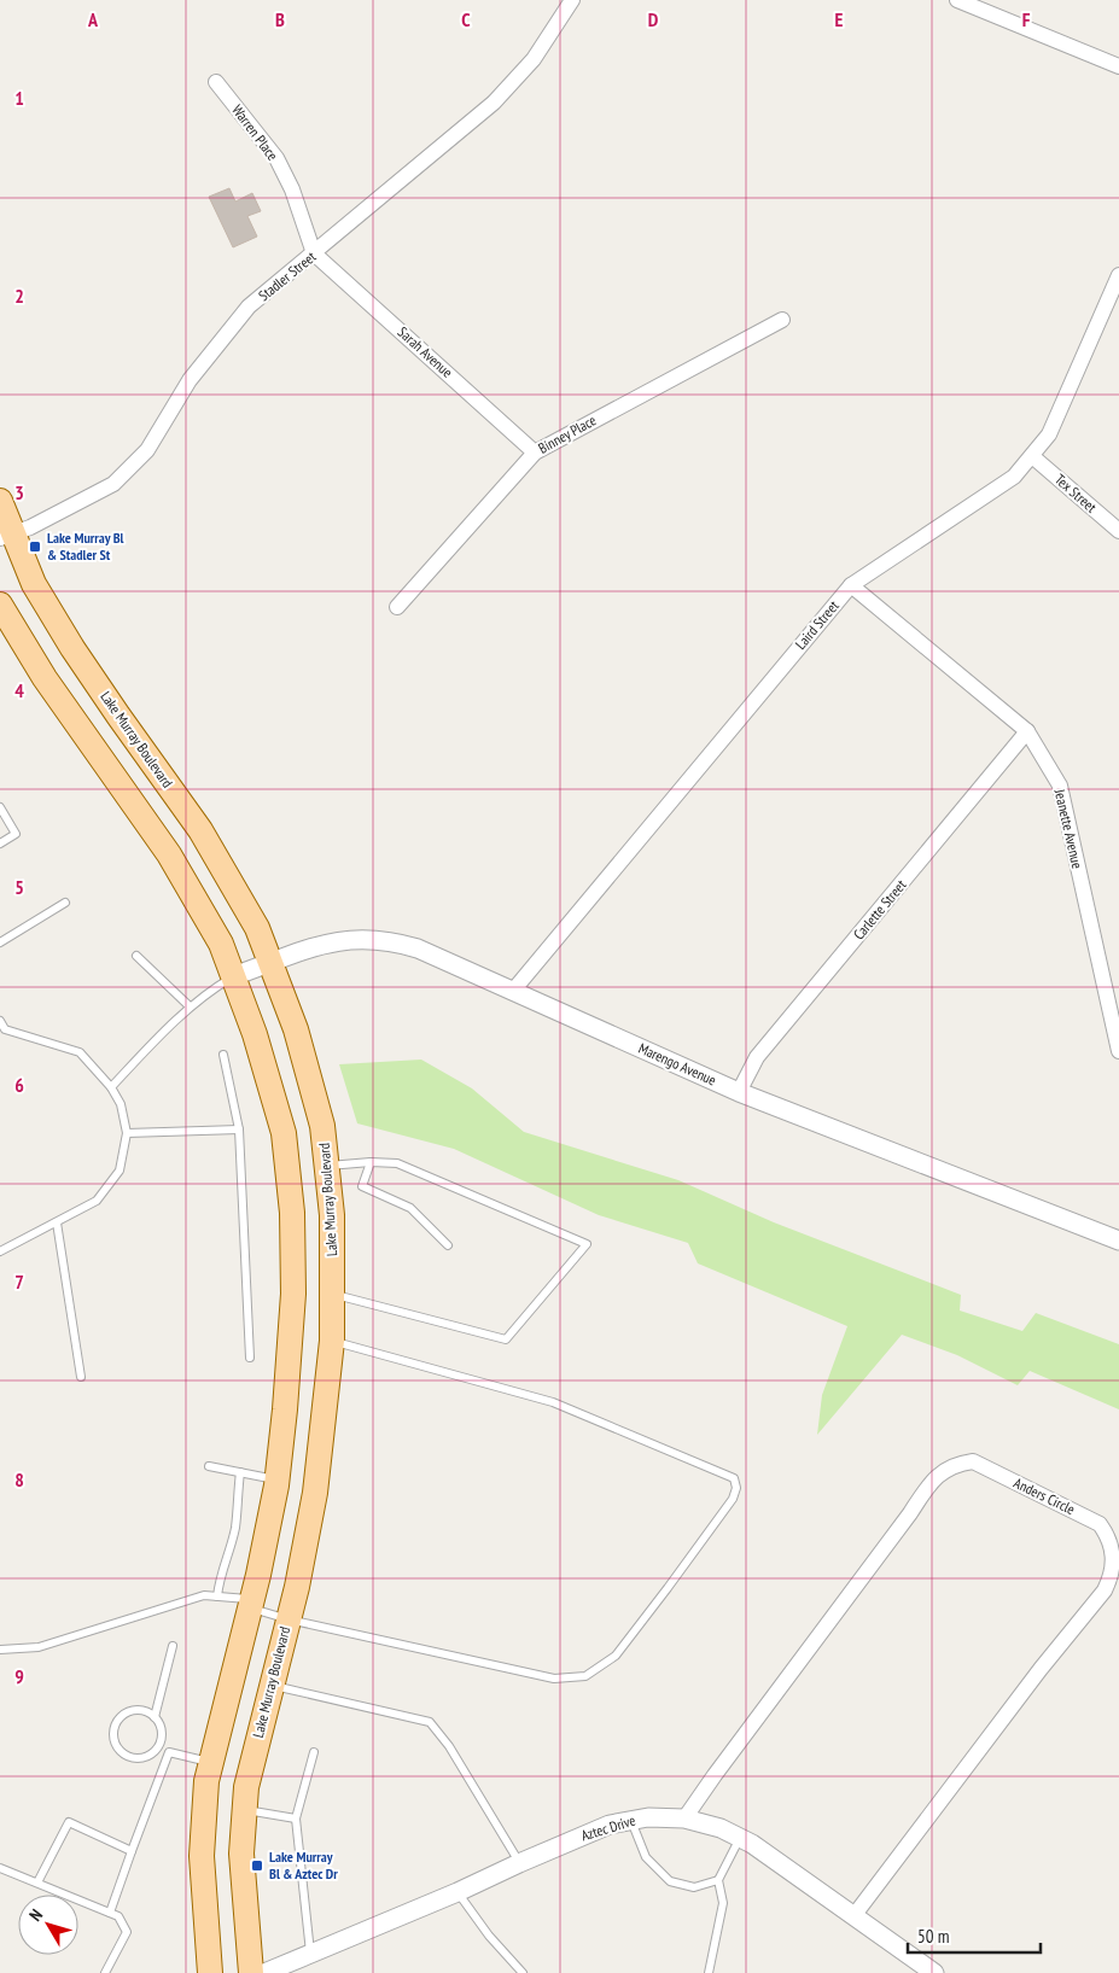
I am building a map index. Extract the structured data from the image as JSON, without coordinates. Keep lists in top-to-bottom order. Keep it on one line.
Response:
{"streets":{"main road":["Lake Murray Boulevard"],"street":["Warren Place","Stadler Street","Sarah Avenue","Binney Place","Tex Street","Laird Street","Jeanette Avenue","Carlette Street","Marengo Avenue","Anders Circle","Aztec Drive"]},"crossings":[["Warren Place","Stadler Street"],["Warren Place","Sarah Avenue"],["Stadler Street","Sarah Avenue"],["Stadler Street","Lake Murray Boulevard"],["Sarah Avenue","Binney Place"],["Tex Street","Laird Street"],["Laird Street","Jeanette Avenue"],["Laird Street","Marengo Avenue"],["Lake Murray Boulevard","Marengo Avenue"],["Jeanette Avenue","Carlette Street"],["Carlette Street","Marengo Avenue"],["Anders Circle","Aztec Drive"]],"places":{"transit":["Lake Murray Bl & Stadler St","Lake Murray Bl & Aztec Dr"]},"scale_bar":"50 m","north":"top left","grid":{"columns":["A","B","C","D","E","F"],"rows":["1","2","3","4","5","6","7","8","9"]}}
